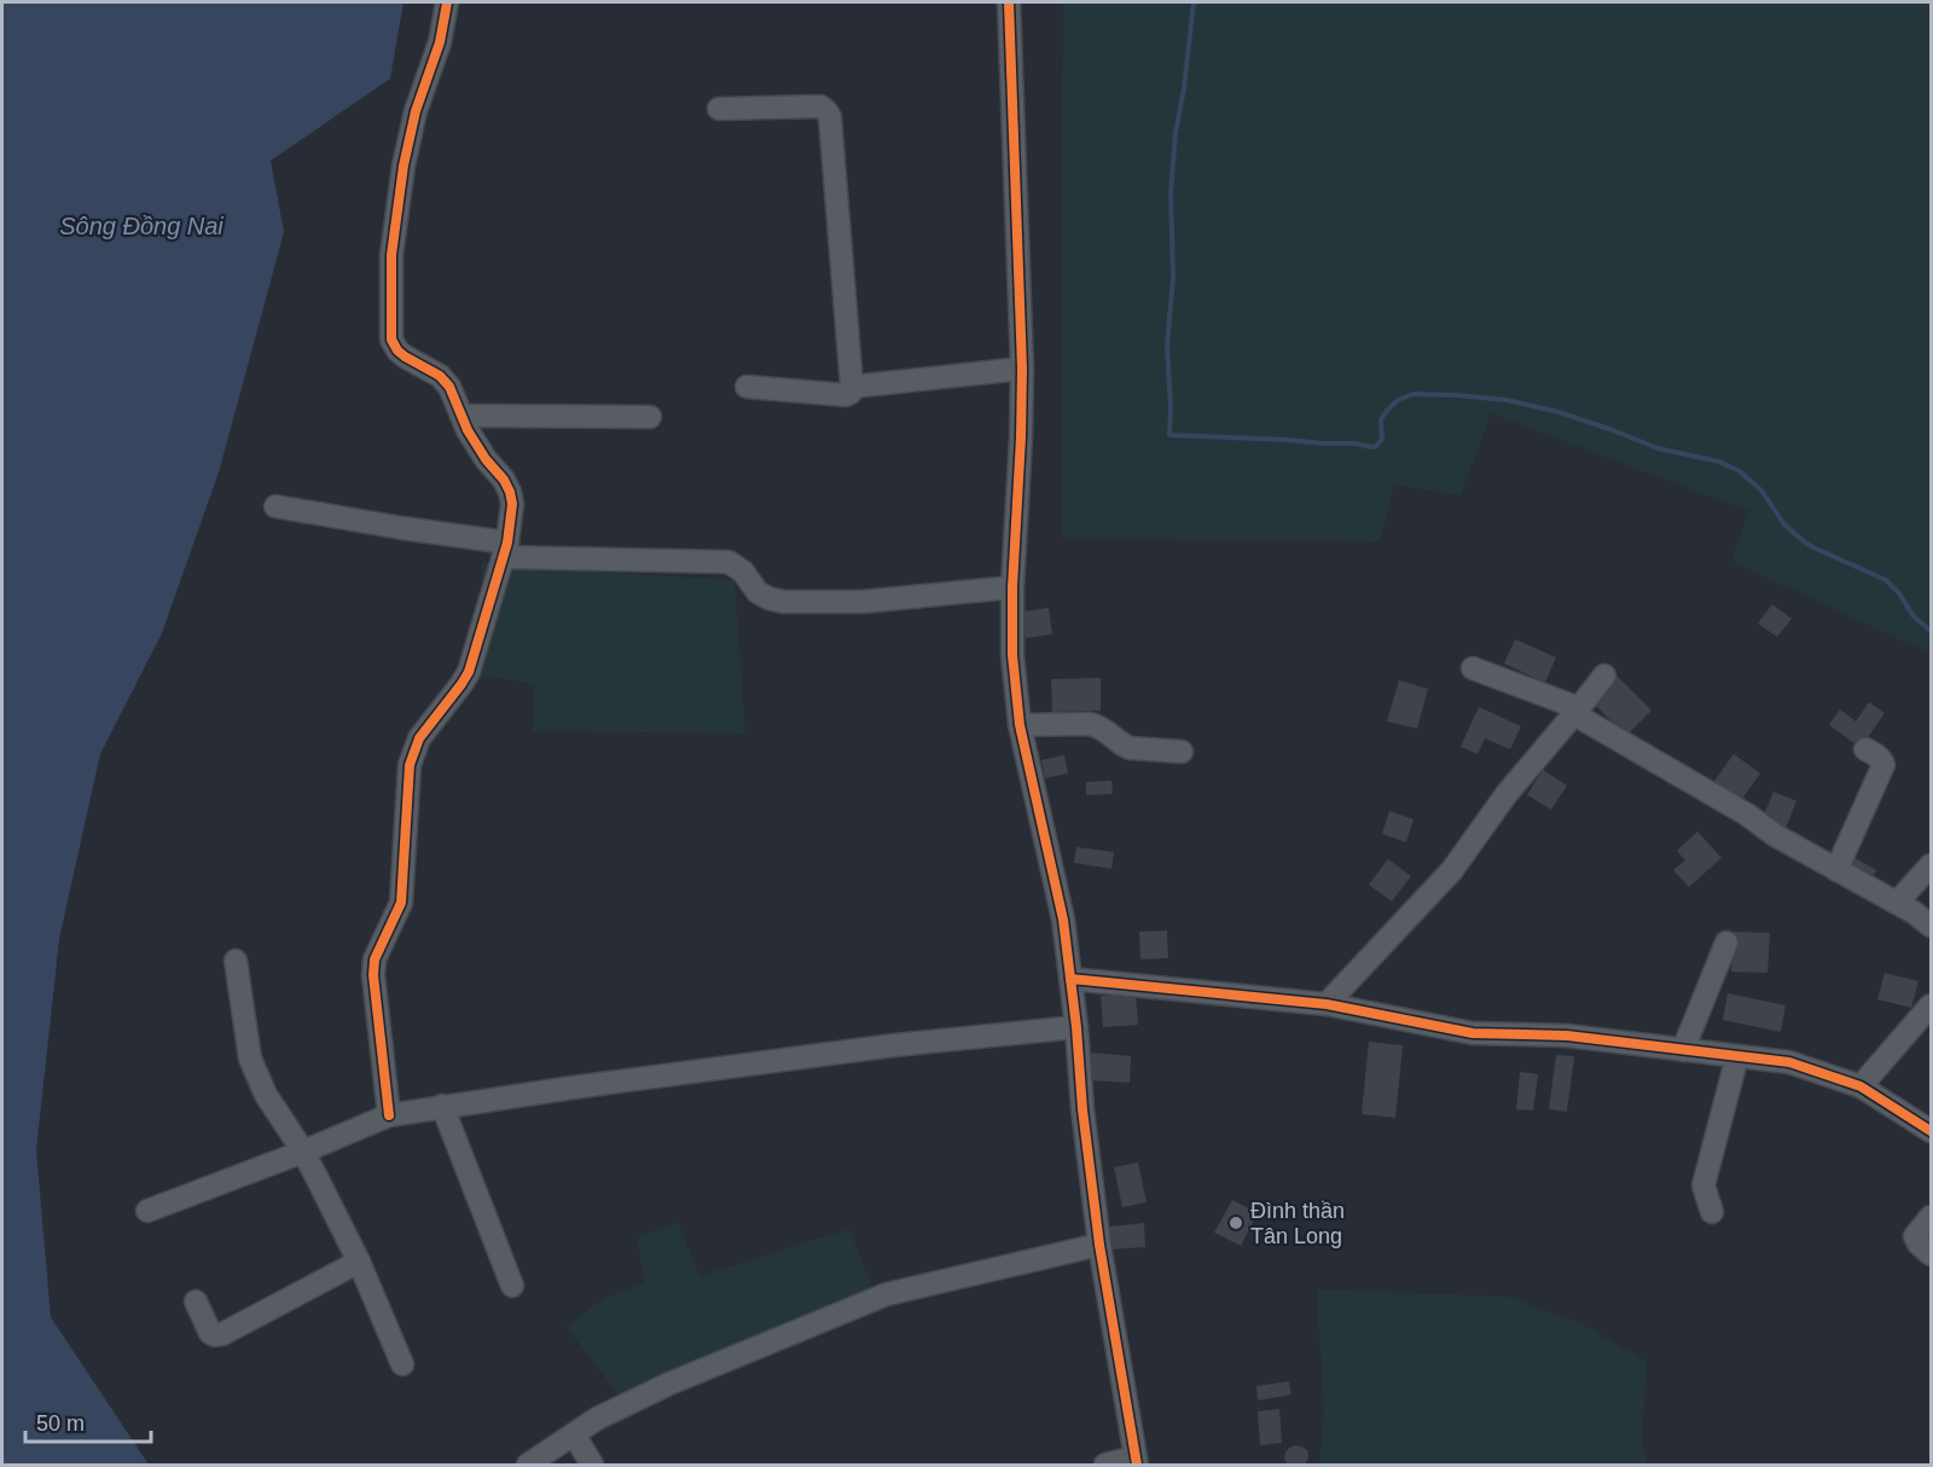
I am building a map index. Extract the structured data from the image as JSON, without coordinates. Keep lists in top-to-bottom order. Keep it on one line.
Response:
{"water":["Sông Đồng Nai"],"places":["Đình thần Tân Long"],"scale_bar":"50 m"}
